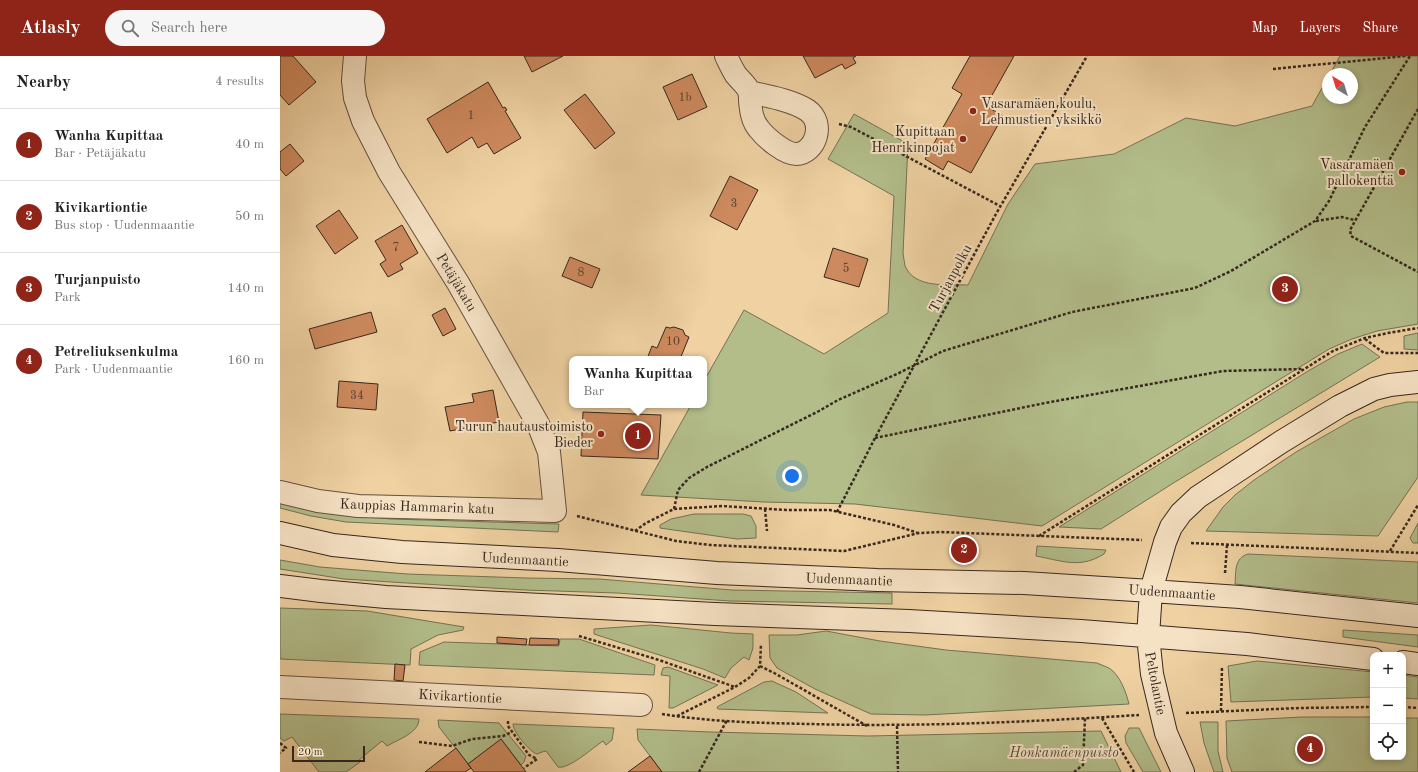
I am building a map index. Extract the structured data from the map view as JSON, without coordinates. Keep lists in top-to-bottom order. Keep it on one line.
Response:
{"streets":{"main road":["Petäjäkatu","Kauppias Hammarin katu","Uudenmaantie","Peltolantie","Kivikartiontie"],"path":["Turjanpolku"]},"crossings":[["Petäjäkatu","Kauppias Hammarin katu"],["Uudenmaantie","Peltolantie"]],"parks":["Honkamäenpuisto"],"places":["Vasaramäen koulu, Lehmustien yksikkö","Kupittaan Henrikinpojat","Vasaramäen pallokenttä","Turun hautaustoimisto Bieder"],"house_numbers":["1b","1","3","7","5","8","10","34"],"scale_bar":"20 m","north":"top left","page":{"header":"Atlasly","search":"Search here","nav":["Map","Layers","Share"],"heading":["Nearby","4 results"],"list":[{"mark":"1","name":"Wanha Kupittaa","note":"Bar · Petäjäkatu","value":"40 m"},{"mark":"2","name":"Kivikartiontie","note":"Bus stop · Uudenmaantie","value":"50 m"},{"mark":"3","name":"Turjanpuisto","note":"Park","value":"140 m"},{"mark":"4","name":"Petreliuksenkulma","note":"Park · Uudenmaantie","value":"160 m"}],"pins":["3","1","2","4"],"popup":["Wanha Kupittaa","Bar"],"map_buttons":["+","−"],"scale":"20 m"}}
